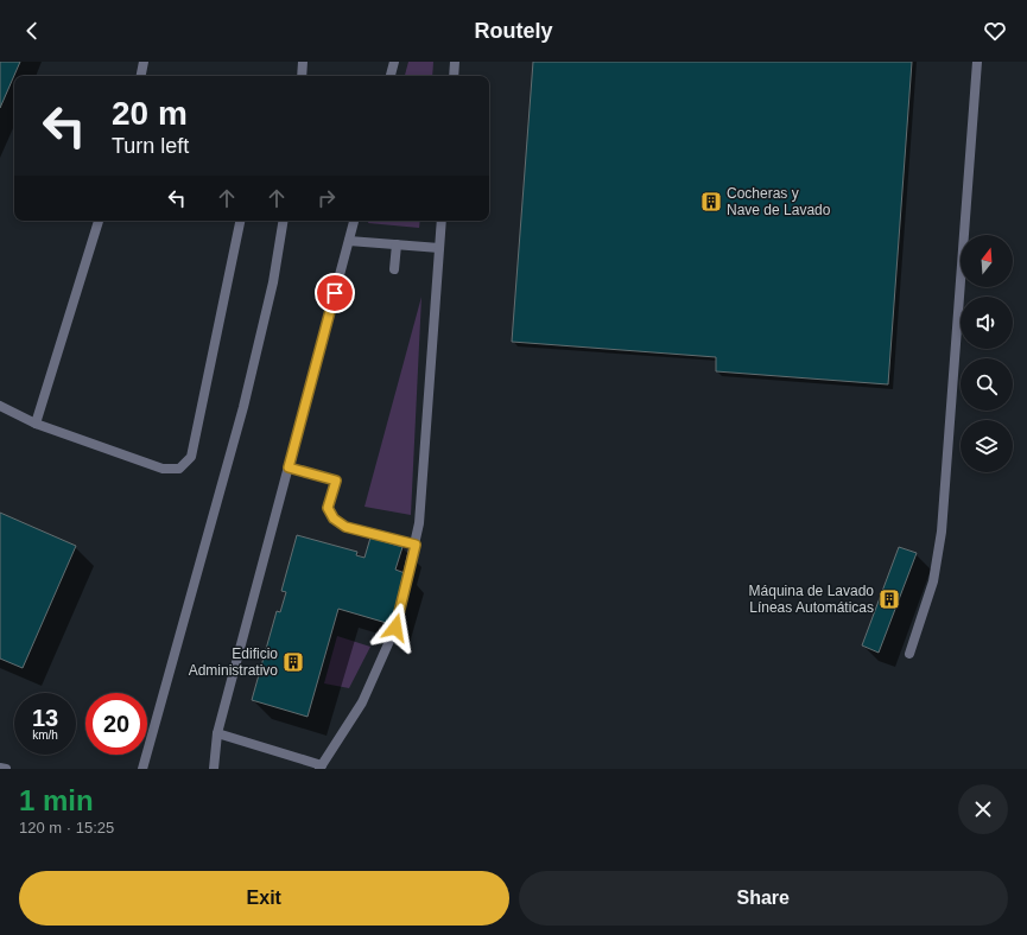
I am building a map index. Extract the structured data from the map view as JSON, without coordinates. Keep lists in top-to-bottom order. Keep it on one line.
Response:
{"places":{"building":["Cocheras y Nave de Lavado","Máquina de Lavado Líneas Automáticas","Edificio Administrativo"]},"north":"top","page":{"header":"Routely","turn":["20 m","Turn left"],"speed":"13 km/h","limit":"20","heading":["1 min","120 m · 15:25"],"buttons":["Exit","Share"]}}
